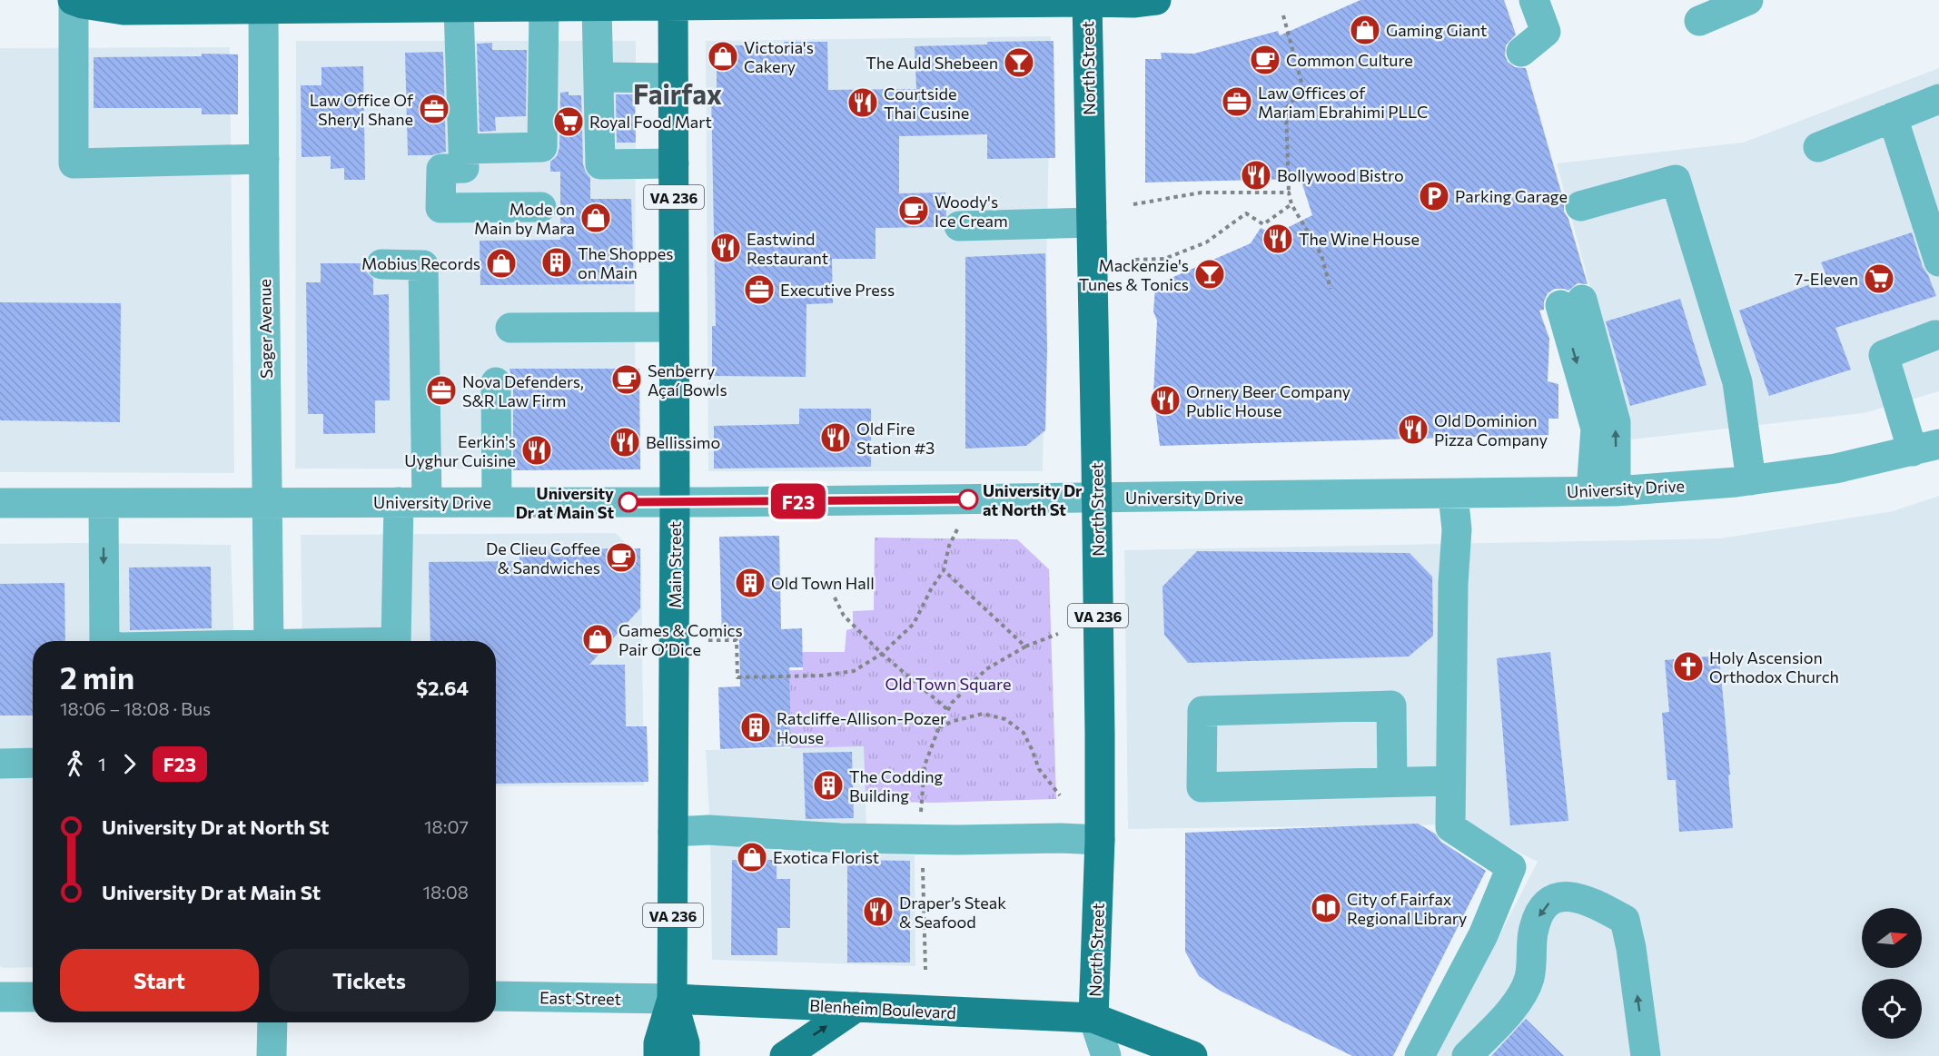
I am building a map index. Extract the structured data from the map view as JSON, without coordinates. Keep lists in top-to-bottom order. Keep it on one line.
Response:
{"streets":{"main road":["North Street","VA 236","Main Street","Blenheim Boulevard"],"street":["Sager Avenue","University Drive","East Street"]},"crossings":[["North Street","University Drive"],["North Street","Blenheim Boulevard"],["Sager Avenue","University Drive"],["University Drive","Main Street"],["Main Street","East Street"],["Main Street","Blenheim Boulevard"],["East Street","Blenheim Boulevard"]],"districts":["Fairfax"],"parks":["Old Town Square"],"places":{"shop":["Gaming Giant","Victoria's Cakery","Mode on Main by Mara","Mobius Records","Games & Comics Pair O’Dice","Exotica Florist"],"cafe":["Common Culture","Woody's Ice Cream","Senberry Açaí Bowls","De Clieu Coffee & Sandwiches"],"bar":["The Auld Shebeen","Mackenzie's Tunes & Tonics"],"office":["Law Offices of Mariam Ebrahimi PLLC","Law Office Of Sheryl Shane","Executive Press","Nova Defenders, S&R Law Firm"],"restaurant":["Courtside Thai Cusine","Bollywood Bistro","The Wine House","Eastwind Restaurant","Ornery Beer Company Public House","Old Dominion Pizza Company","Old Fire Station #3","Bellissimo","Eerkin's Uyghur Cuisine","Draper’s Steak & Seafood"],"supermarket":["Royal Food Mart","7-Eleven"],"parking":["Parking Garage"],"building":["The Shoppes on Main","Old Town Hall","Ratcliffe-Allison-Pozer House","The Codding Building"],"other":["University Dr at North St","University Dr at Main St"],"church":["Holy Ascension Orthodox Church"],"library":["City of Fairfax Regional Library"]},"lines":["bus line F23"],"north":"right","page":{"on_map":"F23","heading":["2 min","18:06 – 18:08 · Bus","$2.64"],"legs":["1","F23"],"list":[{"name":"University Dr at North St","value":"18:07"},{"name":"University Dr at Main St","value":"18:08"}],"buttons":["Start","Tickets"]}}
